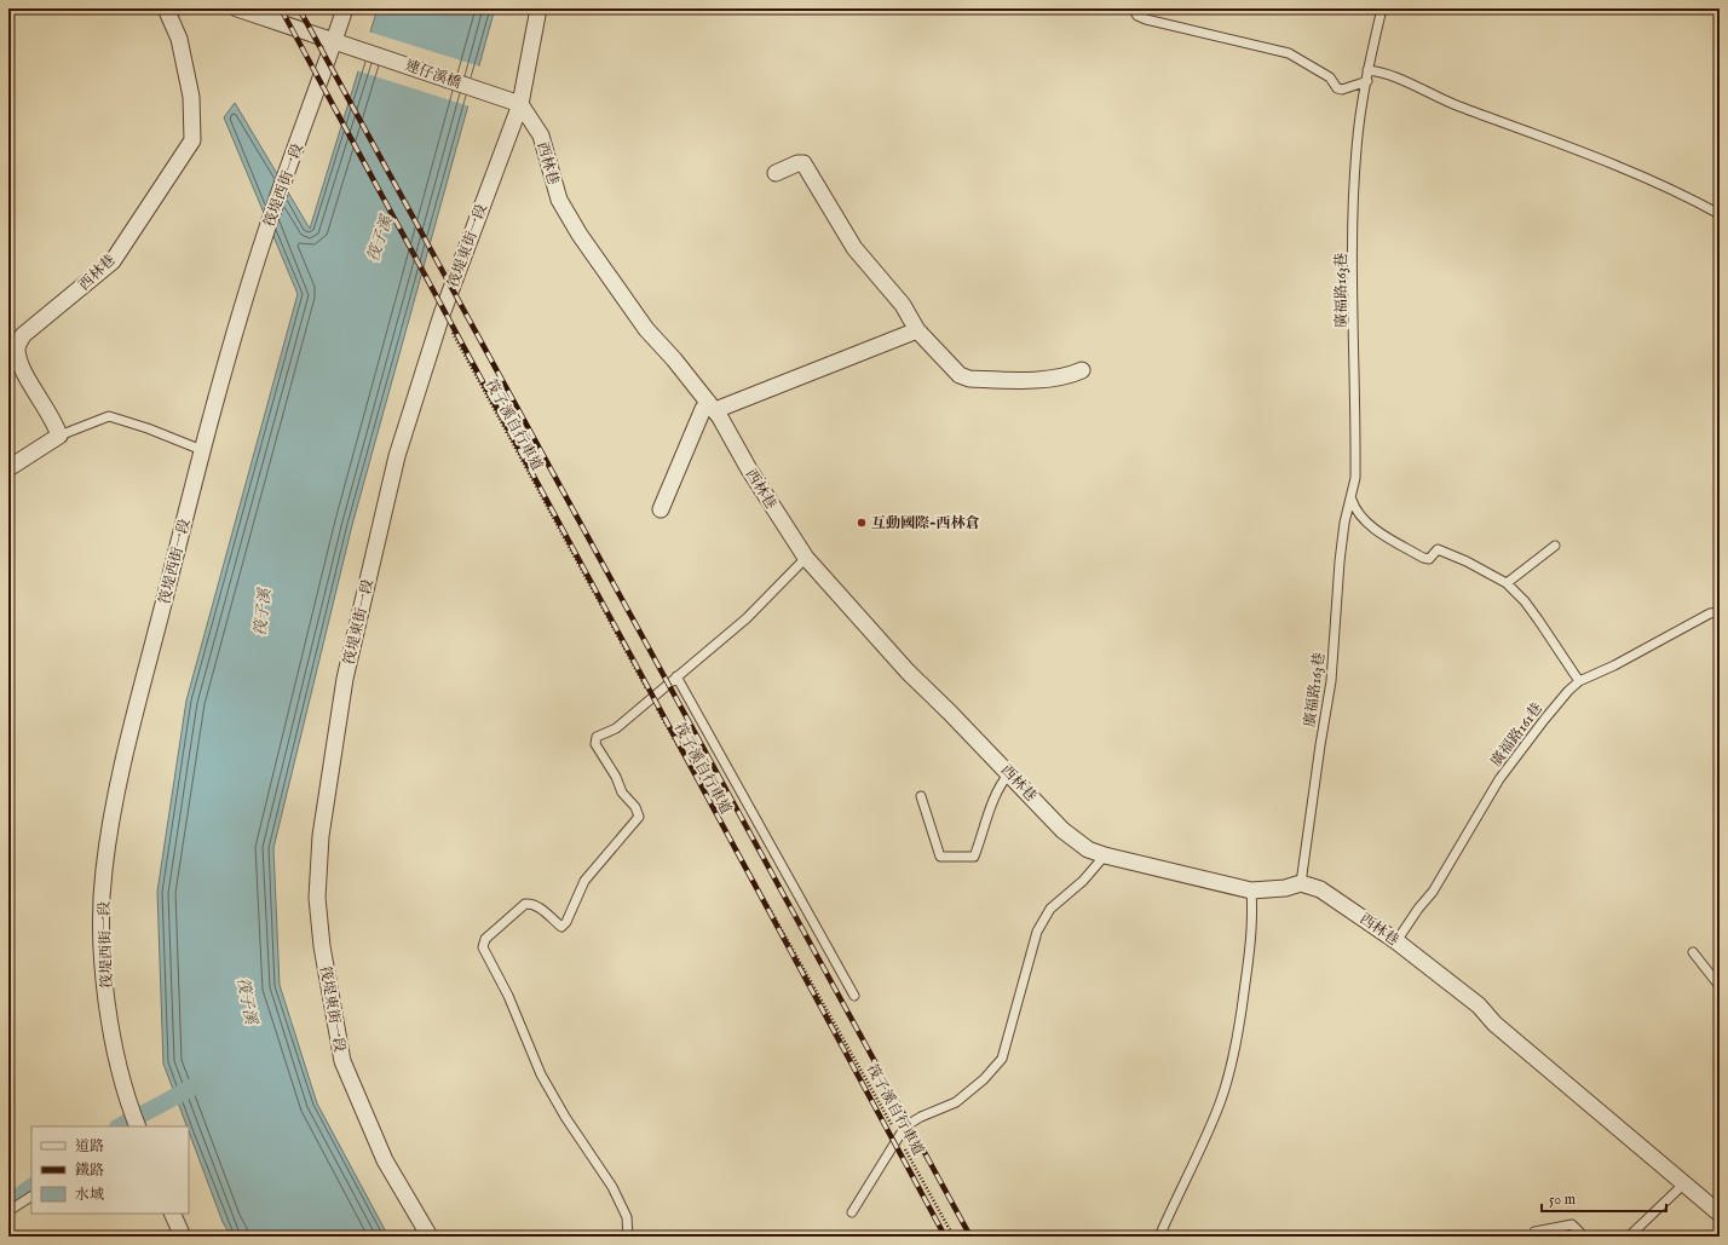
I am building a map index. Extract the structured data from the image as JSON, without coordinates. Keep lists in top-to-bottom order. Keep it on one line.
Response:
{"streets":{"street":["連仔溪橋","西林巷","筏堤西街一段","筏堤東街一段"],"lane":["廣福路163巷","廣福路161巷"],"path":["筏子溪自行車道"]},"crossings":[["連仔溪橋","西林巷"],["連仔溪橋","筏堤西街一段"],["連仔溪橋","筏堤東街一段"],["西林巷","筏堤東街一段"],["西林巷","廣福路163巷"],["西林巷","廣福路161巷"],["筏堤東街一段","筏子溪自行車道"]],"water":["筏子溪"],"places":["互動國際-西林倉"],"legend":["道路","鐵路","水域"],"scale_bar":"50 m"}
